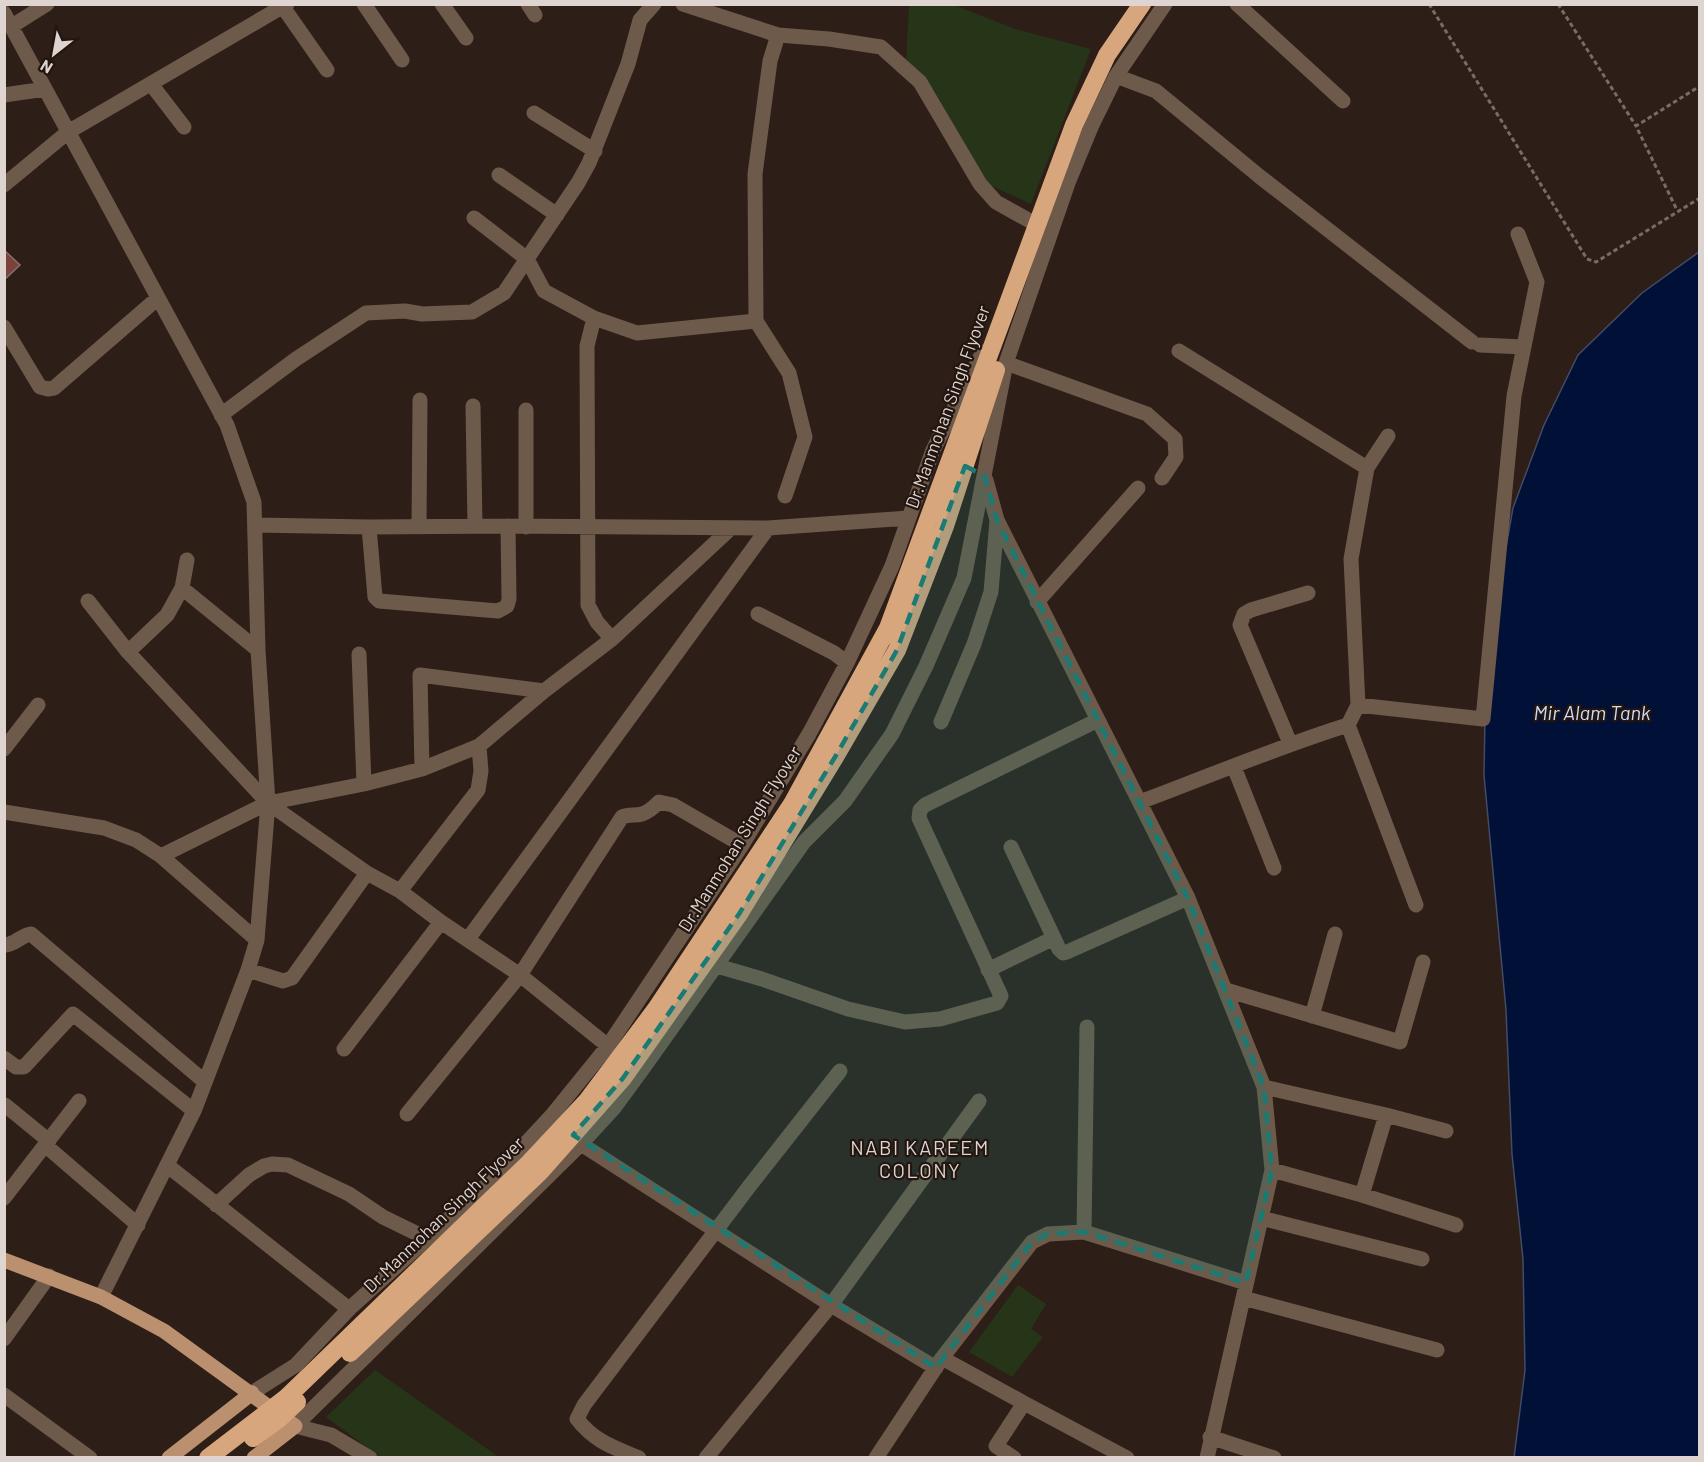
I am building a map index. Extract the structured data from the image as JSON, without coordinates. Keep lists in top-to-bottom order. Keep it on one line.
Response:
{"streets":{"highway":["Dr.Manmohan Singh Flyover"]},"districts":["NABI KAREEM COLONY"],"water":["Mir Alam Tank"],"north":"bottom left"}
